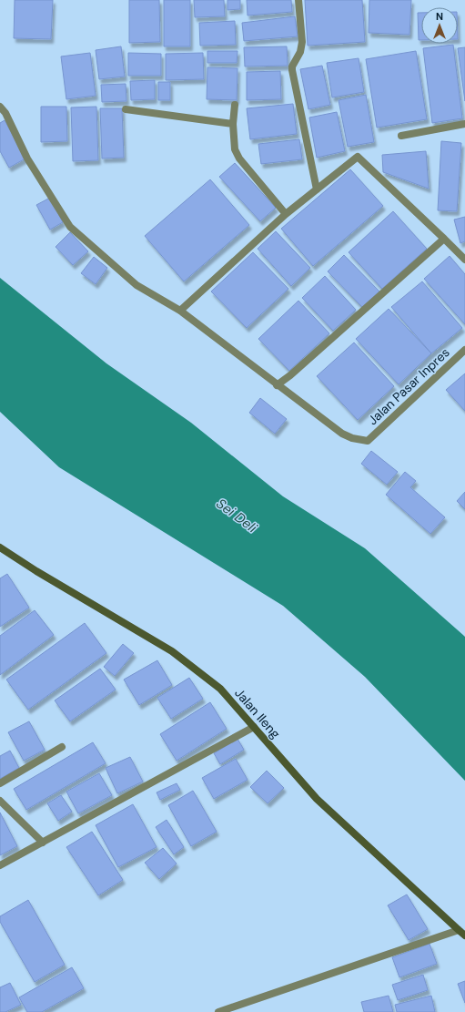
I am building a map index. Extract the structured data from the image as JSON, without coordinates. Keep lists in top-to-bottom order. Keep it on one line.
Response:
{"streets":{"street":["Jalan Pasar Inpres","Jalan Ileng"]},"water":["Sei Deli"],"north":"top"}
